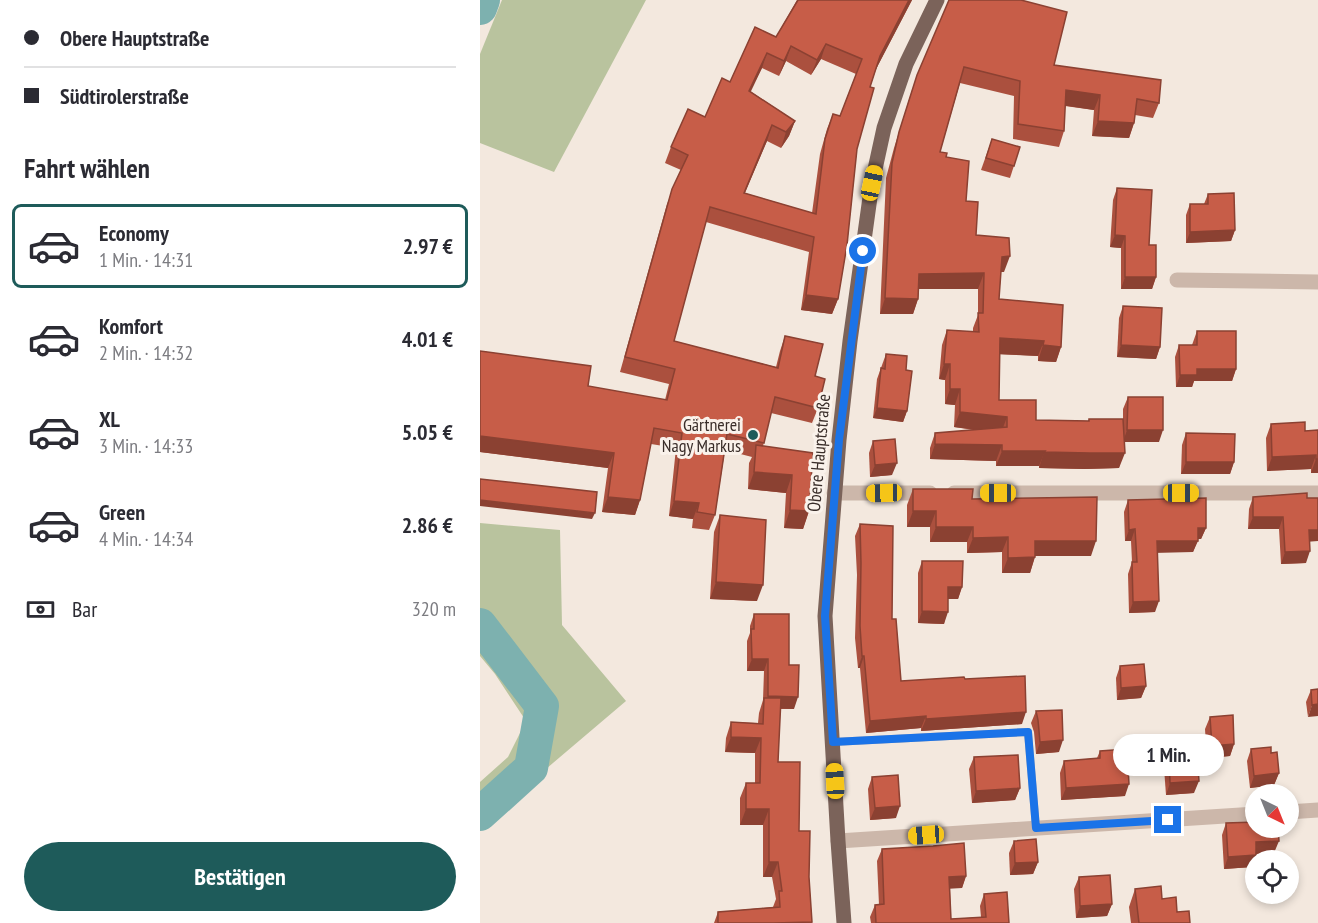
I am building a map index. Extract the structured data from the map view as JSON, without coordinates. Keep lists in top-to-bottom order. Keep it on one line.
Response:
{"streets":{"main road":["Obere Hauptstraße"]},"places":["Gärtnerei Nagy Markus"],"north":"bottom right","page":{"banner":["Obere Hauptstraße","Südtirolerstraße"],"heading":"Fahrt wählen","list":[{"name":"Economy","note":"1 Min. · 14:31","value":"2.97 €"},{"name":"Komfort","note":"2 Min. · 14:32","value":"4.01 €"},{"name":"XL","note":"3 Min. · 14:33","value":"5.05 €"},{"name":"Green","note":"4 Min. · 14:34","value":"2.86 €"}],"pay":["Bar","320 m"],"bubble":"1 Min.","buttons":"Bestätigen"}}
